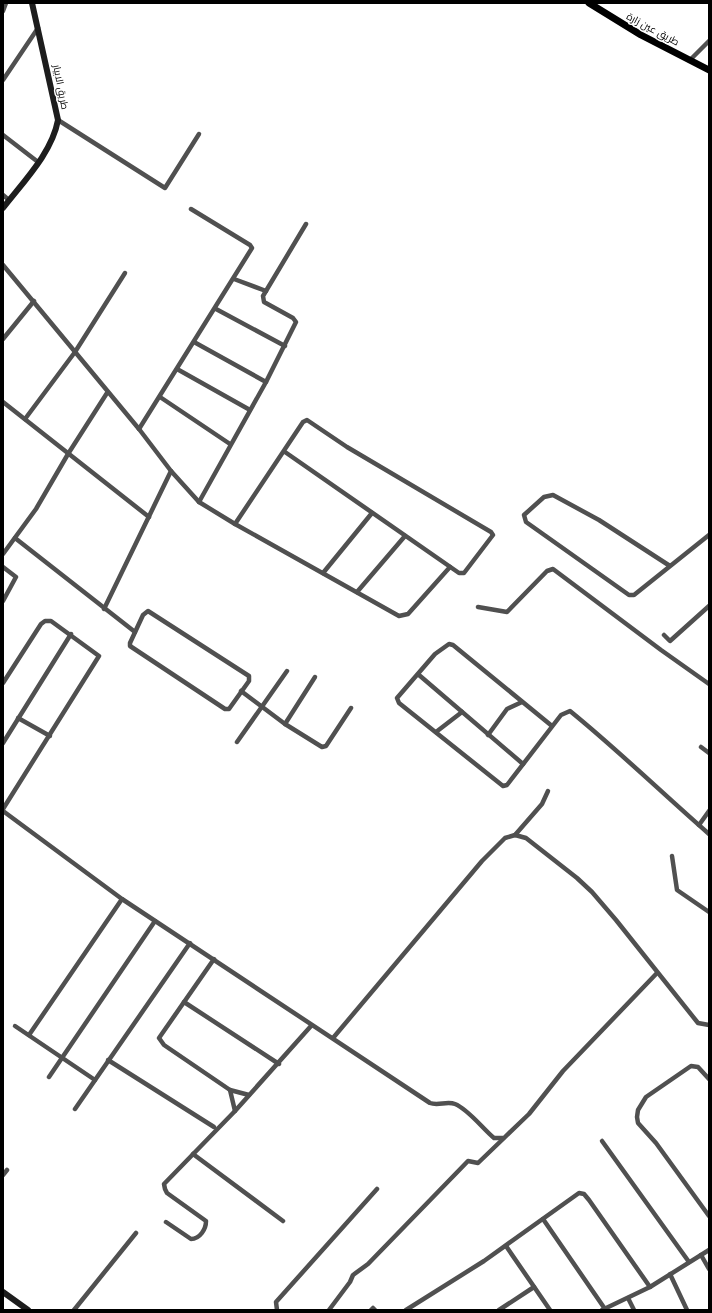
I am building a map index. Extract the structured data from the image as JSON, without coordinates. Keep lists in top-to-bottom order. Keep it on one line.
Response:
{"streets":{"main road":["طريق عين زارة","طريق الابيار"]}}
